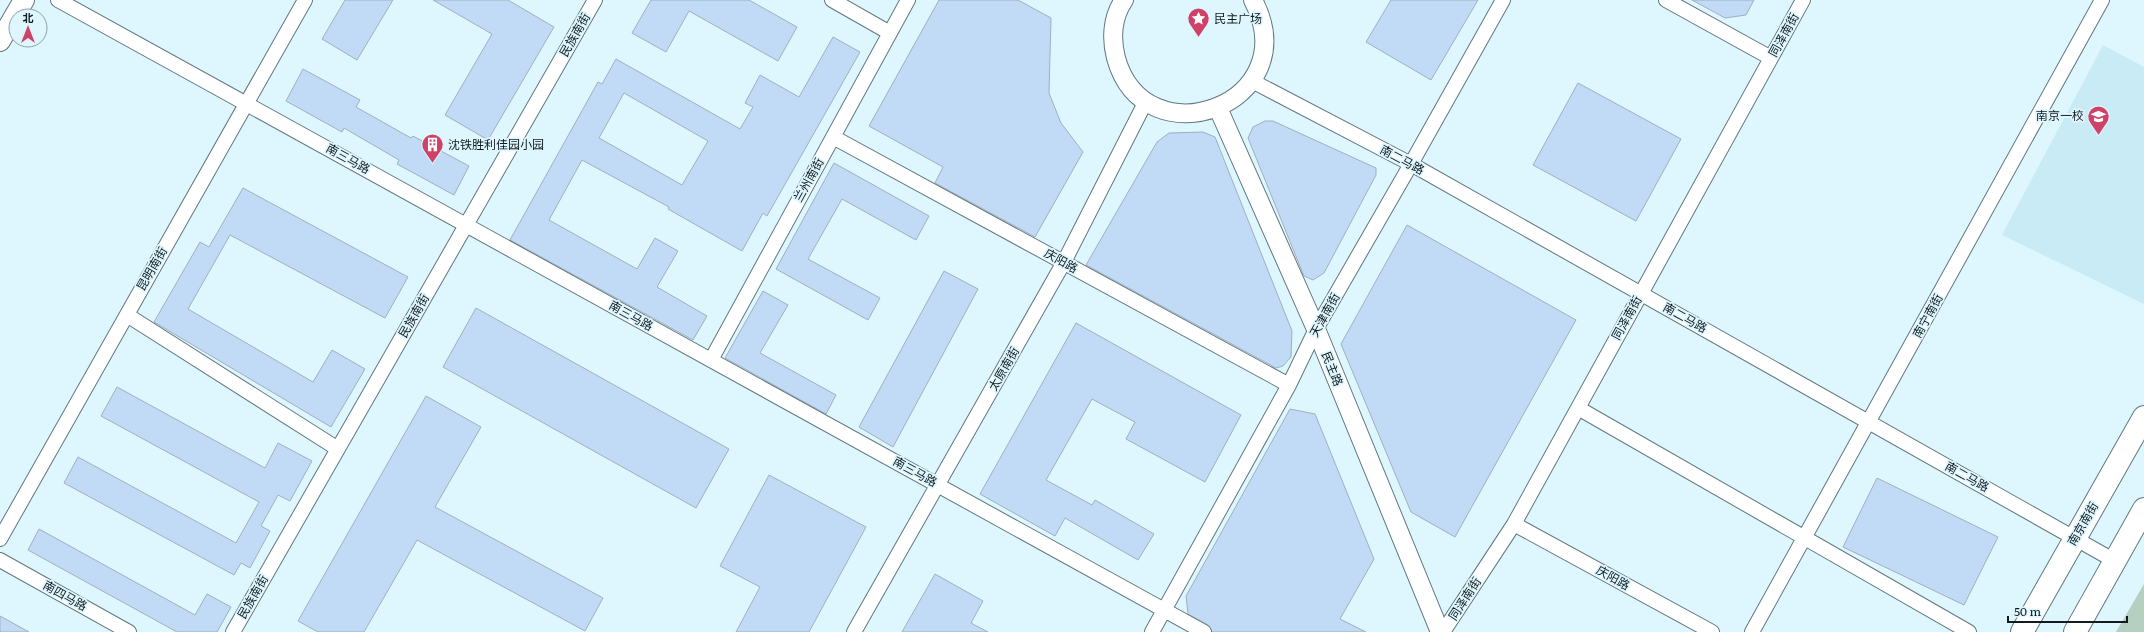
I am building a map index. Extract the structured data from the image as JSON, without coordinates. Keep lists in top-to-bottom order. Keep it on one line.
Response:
{"streets":{"main road":["南京南街"],"street":["民族南街","同泽南街","南三马路","南二马路","兰州南街","庆阳路","昆明南街","天津南街","南宁南街","太原南街","民主路","南四马路"]},"crossings":[["民族南街","南三马路"],["同泽南街","南二马路"],["同泽南街","庆阳路"],["南三马路","兰州南街"],["南三马路","昆明南街"],["南三马路","天津南街"],["南三马路","太原南街"],["南二马路","天津南街"],["南二马路","南宁南街"],["南二马路","南京南街"],["兰州南街","庆阳路"],["庆阳路","天津南街"],["庆阳路","太原南街"],["天津南街","民主路"]],"places":{"place":["民主广场"],"school or university":["南京一校"],"building":["沈铁胜利佳园小园"]},"scale_bar":"50 m","north":"top"}
